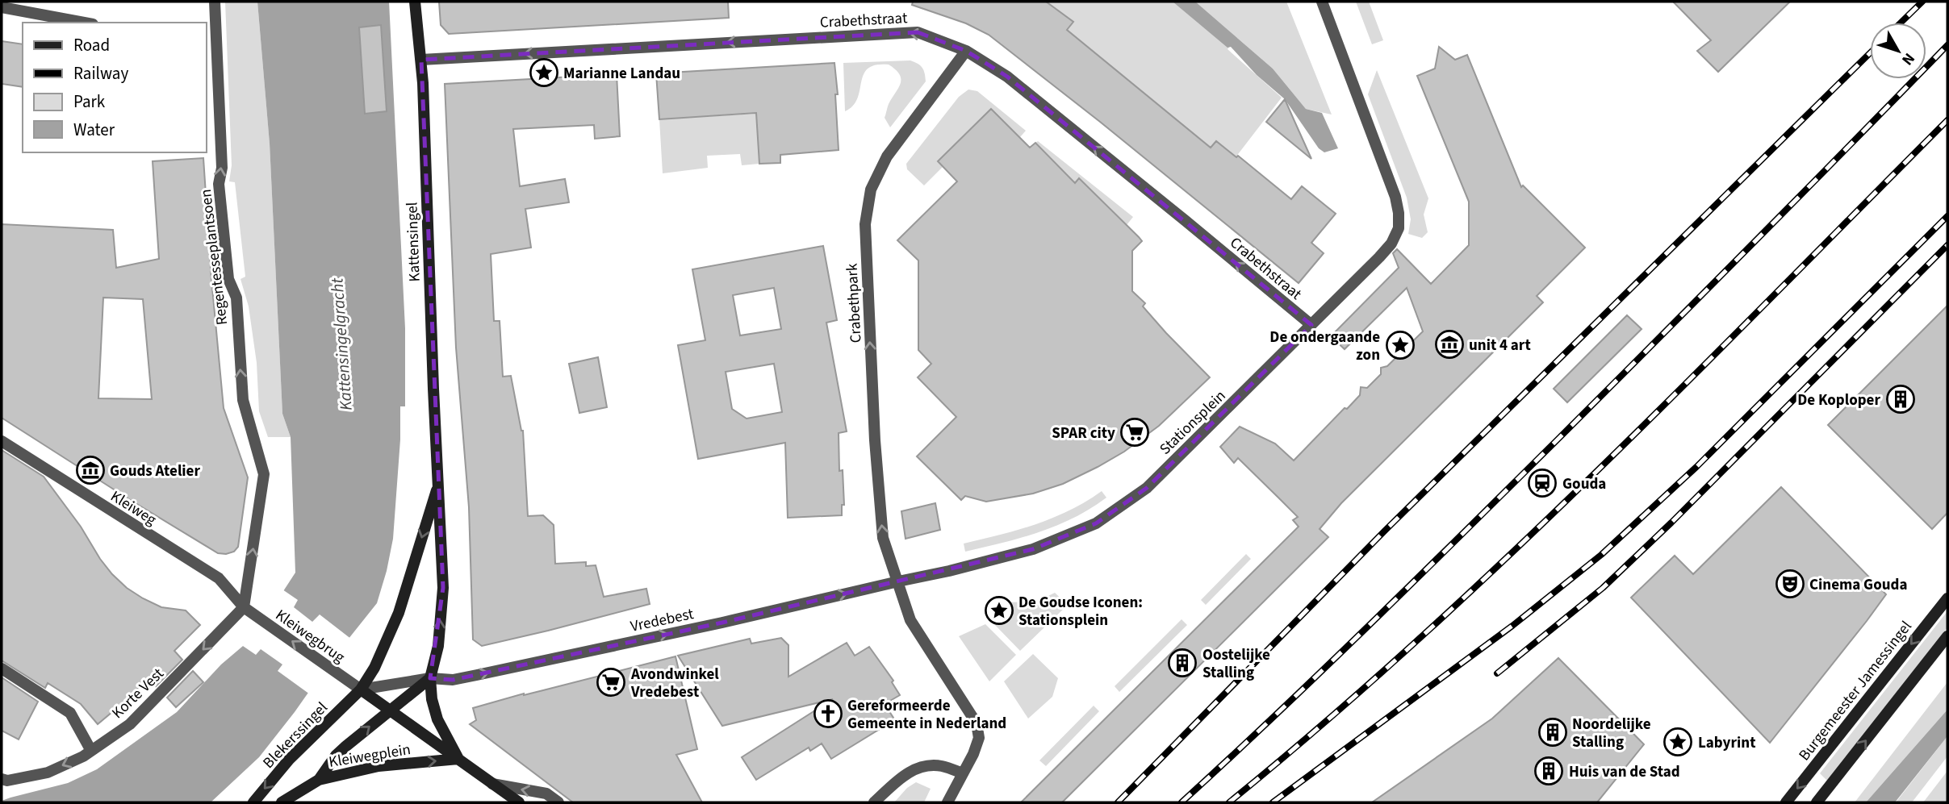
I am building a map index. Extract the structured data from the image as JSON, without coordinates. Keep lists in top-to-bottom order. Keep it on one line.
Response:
{"streets":{"main road":["Kattensingel","Burgemeester Jamessingel","Blekerssingel","Kleiwegplein"],"street":["Crabethstraat","Regentesseplantsoen","Crabethpark","Stationsplein","Kleiweg","Vredebest","Kleiwegbrug","Korte Vest"]},"crossings":[["Crabethstraat","Kattensingel"],["Crabethstraat","Crabethpark"],["Crabethstraat","Stationsplein"],["Kattensingel","Vredebest"],["Kattensingel","Kleiwegbrug"],["Kattensingel","Blekerssingel"],["Kattensingel","Kleiwegplein"],["Regentesseplantsoen","Kleiweg"],["Regentesseplantsoen","Kleiwegbrug"],["Regentesseplantsoen","Korte Vest"],["Crabethpark","Stationsplein"],["Crabethpark","Vredebest"],["Stationsplein","Vredebest"],["Kleiweg","Kleiwegbrug"],["Kleiweg","Korte Vest"],["Vredebest","Kleiwegplein"],["Kleiwegbrug","Korte Vest"],["Kleiwegbrug","Blekerssingel"],["Kleiwegbrug","Kleiwegplein"],["Blekerssingel","Kleiwegplein"]],"one_way":["Crabethstraat","Regentesseplantsoen","Crabethpark","Vredebest","Kleiwegbrug","Korte Vest","Blekerssingel","Kleiwegplein"],"water":["Kattensingelgracht"],"places":{"place":["Marianne Landau","De ondergaande zon","De Goudse Iconen: Stationsplein","Labyrint"],"museum":["unit 4 art","Gouds Atelier"],"building":["De Koploper","Oostelijke Stalling","Noordelijke Stalling","Huis van de Stad"],"supermarket":["SPAR city","Avondwinkel Vredebest"],"station":["Gouda"],"theatre":["Cinema Gouda"],"church":["Gereformeerde Gemeente in Nederland"]},"legend":["Road","Railway","Park","Water"],"north":"bottom right"}
